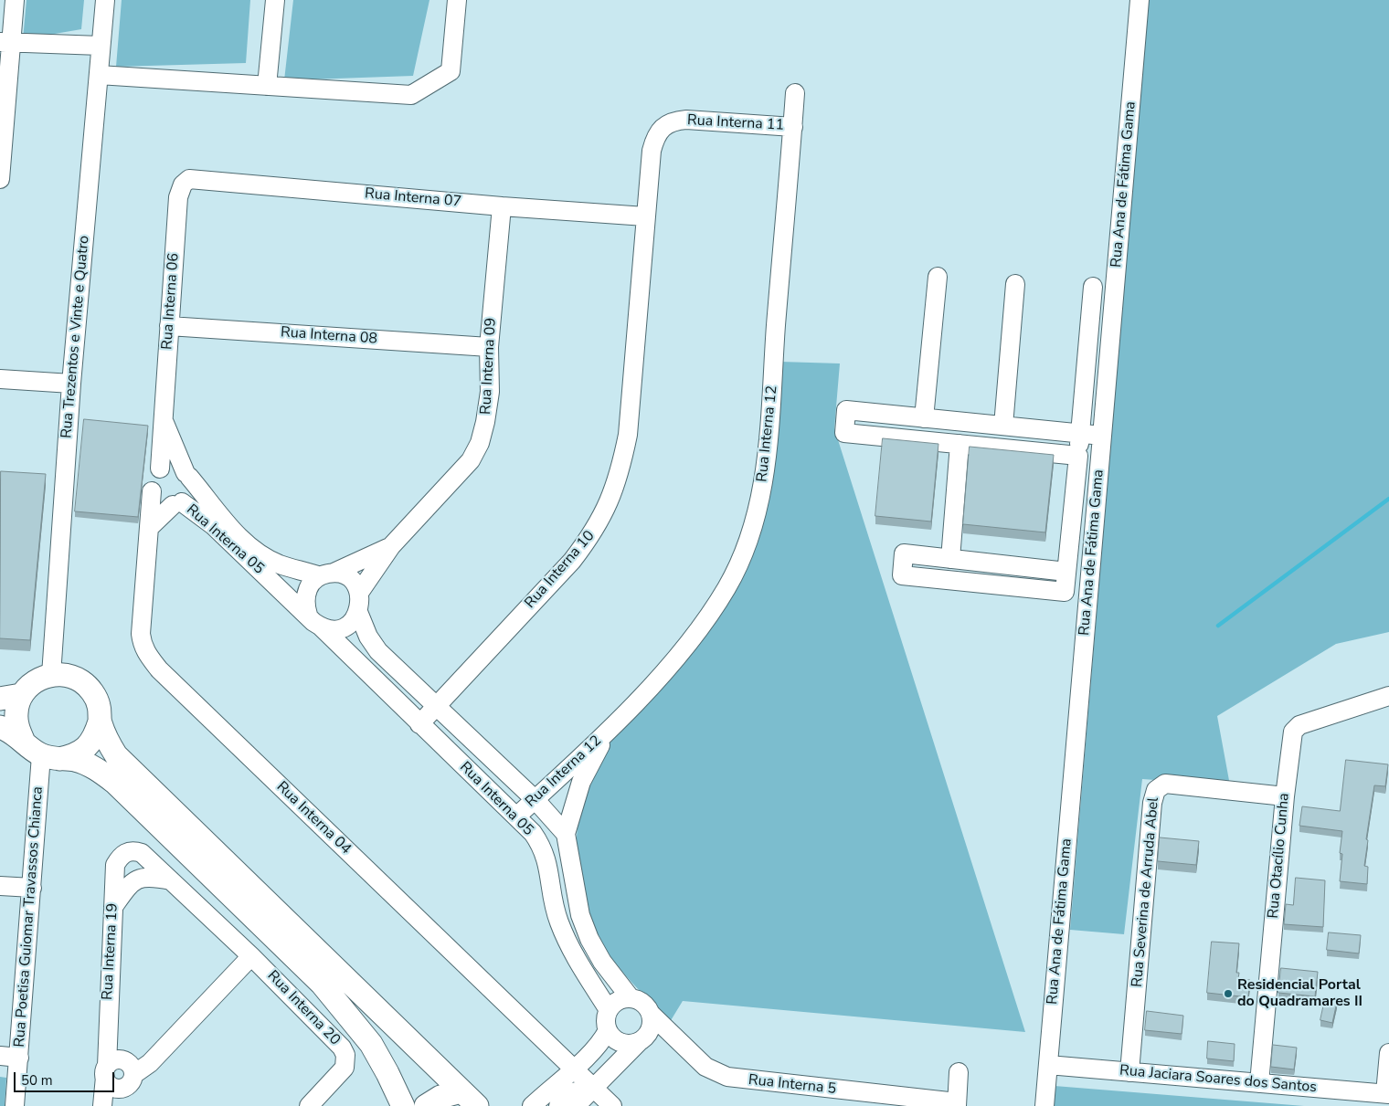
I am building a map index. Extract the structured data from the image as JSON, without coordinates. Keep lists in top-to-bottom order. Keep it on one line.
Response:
{"streets":{"street":["Rua Interna 11","Rua Ana de Fátima Gama","Rua Interna 07","Rua Interna 06","Rua Interna 08","Rua Trezentos e Vinte e Quatro","Rua Interna 09","Rua Interna 12","Rua Interna 05","Rua Interna 10","Rua Interna 04","Rua Otacílio Cunha","Rua Severina de Arruda Abel","Rua Poetisa Guiomar Travassos Chianca","Rua Interna 19","Rua Interna 20","Rua Jaciara Soares dos Santos","Rua Interna 5"]},"crossings":[["Rua Interna 11","Rua Interna 07"],["Rua Interna 11","Rua Interna 12"],["Rua Interna 11","Rua Interna 10"],["Rua Ana de Fátima Gama","Rua Jaciara Soares dos Santos"],["Rua Interna 07","Rua Interna 06"],["Rua Interna 07","Rua Interna 09"],["Rua Interna 07","Rua Interna 10"],["Rua Interna 06","Rua Interna 08"],["Rua Interna 06","Rua Interna 05"],["Rua Interna 06","Rua Interna 04"],["Rua Interna 08","Rua Interna 09"],["Rua Trezentos e Vinte e Quatro","Rua Poetisa Guiomar Travassos Chianca"],["Rua Interna 09","Rua Interna 05"],["Rua Interna 12","Rua Interna 05"],["Rua Interna 05","Rua Interna 10"],["Rua Interna 05","Rua Interna 04"],["Rua Interna 05","Rua Interna 5"],["Rua Otacílio Cunha","Rua Severina de Arruda Abel"],["Rua Otacílio Cunha","Rua Jaciara Soares dos Santos"],["Rua Severina de Arruda Abel","Rua Jaciara Soares dos Santos"],["Rua Interna 19","Rua Interna 20"]],"places":["Residencial Portal do Quadramares II"],"scale_bar":"50 m"}
